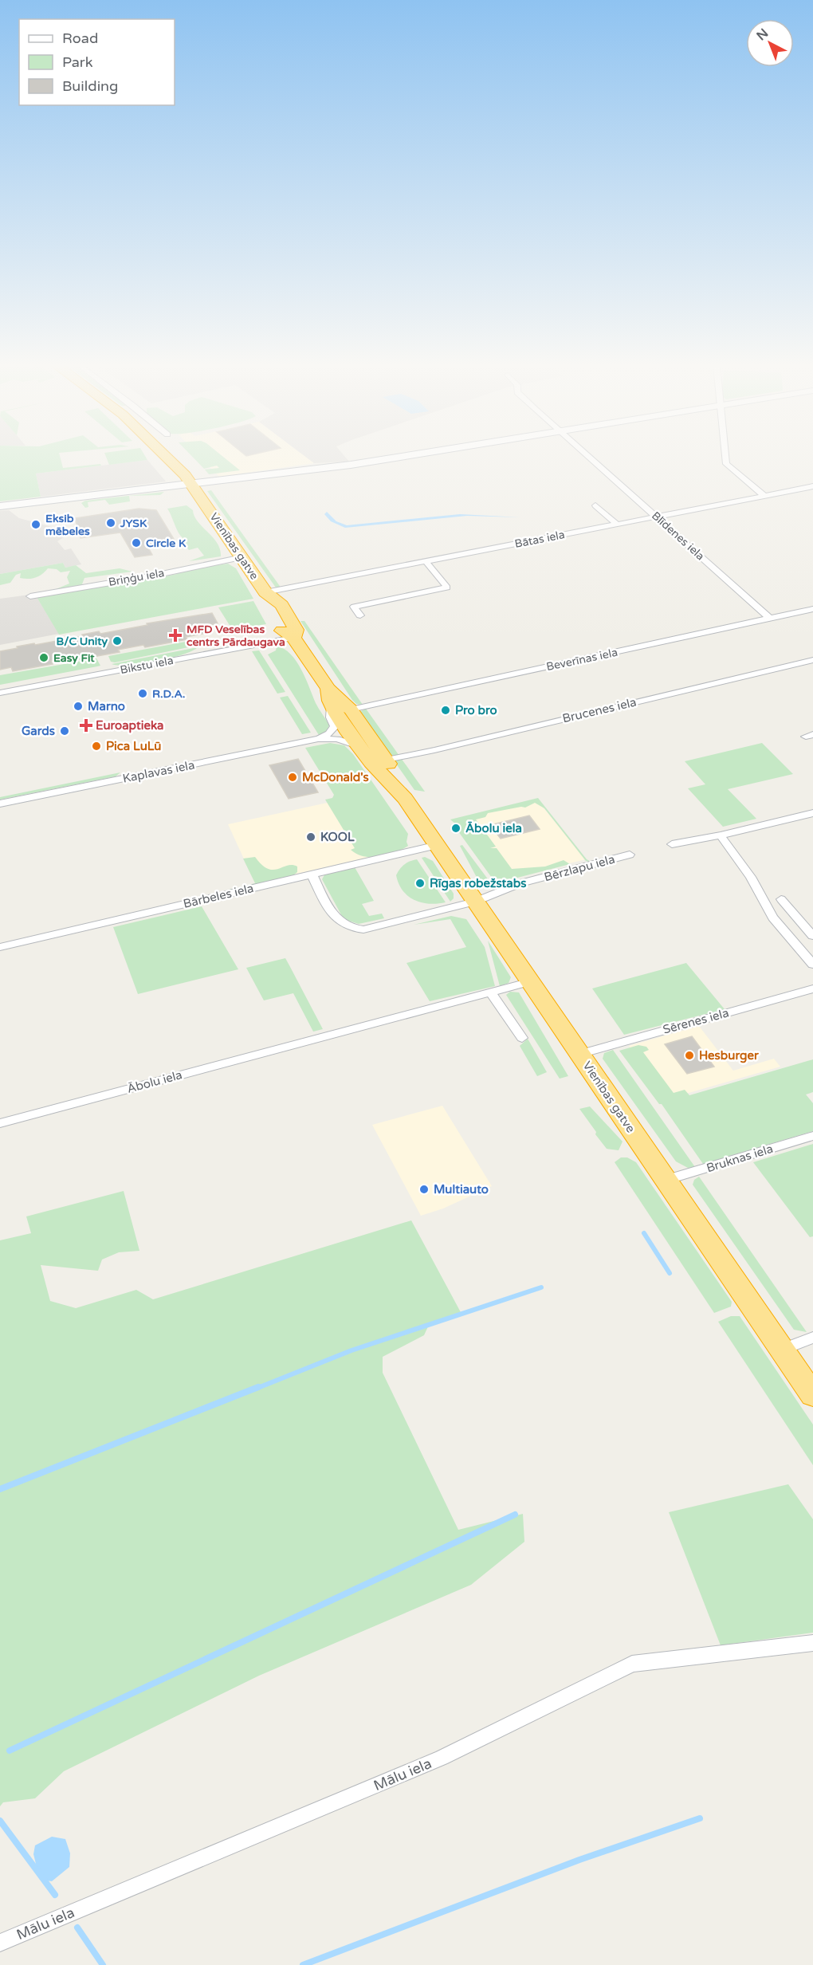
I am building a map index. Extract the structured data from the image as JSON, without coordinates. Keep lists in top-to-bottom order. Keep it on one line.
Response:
{"streets":{"highway":["Vienības gatve"],"street":["Blīdenes iela","Bātas iela","Briņģu iela","Beverīnas iela","Bikstu iela","Brucenes iela","Kaplavas iela","Bērzlapu iela","Bārbeles iela","Sērenes iela","Ābolu iela","Bruknas iela","Mālu iela"]},"crossings":[["Blīdenes iela","Bātas iela"],["Blīdenes iela","Beverīnas iela"],["Bātas iela","Vienības gatve"],["Vienības gatve","Briņģu iela"],["Vienības gatve","Beverīnas iela"],["Vienības gatve","Bikstu iela"],["Vienības gatve","Brucenes iela"],["Vienības gatve","Kaplavas iela"],["Vienības gatve","Bērzlapu iela"],["Vienības gatve","Bārbeles iela"],["Vienības gatve","Sērenes iela"],["Vienības gatve","Ābolu iela"],["Vienības gatve","Bruknas iela"],["Bērzlapu iela","Bārbeles iela"]],"places":{"other":["JYSK","Eksib mēbeles","Circle K","B/C Unity","Easy Fit","R.D.A.","Marno","Pro bro","Gards","Pica LuLū","McDonald's","Ābolu iela","KOOL","Rīgas robežstabs","Hesburger","Multiauto"],"health":["MFD Veselības centrs Pārdaugava","Euroaptieka"]},"legend":["Road","Park","Building"],"north":"top left"}
